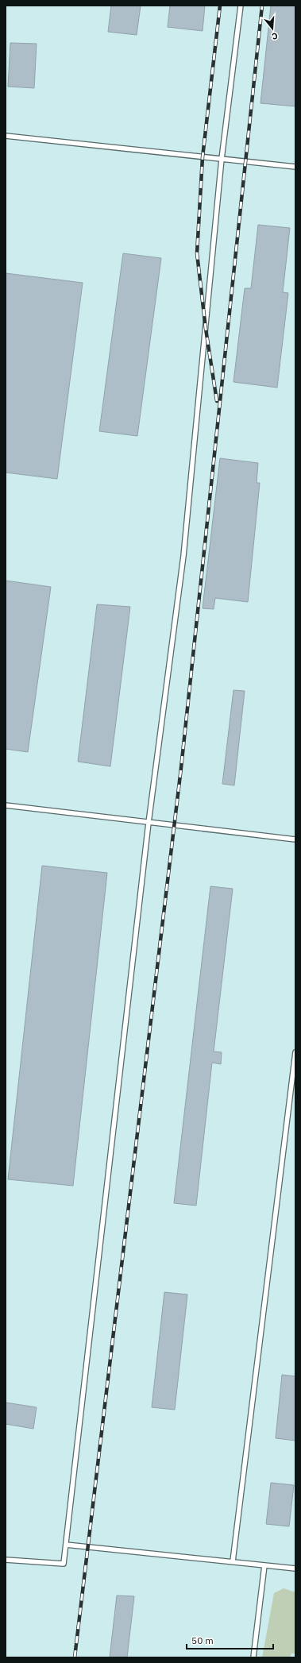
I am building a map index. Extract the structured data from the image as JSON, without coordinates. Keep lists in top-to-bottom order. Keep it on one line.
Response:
{"scale_bar":"50 m","north":"bottom"}
